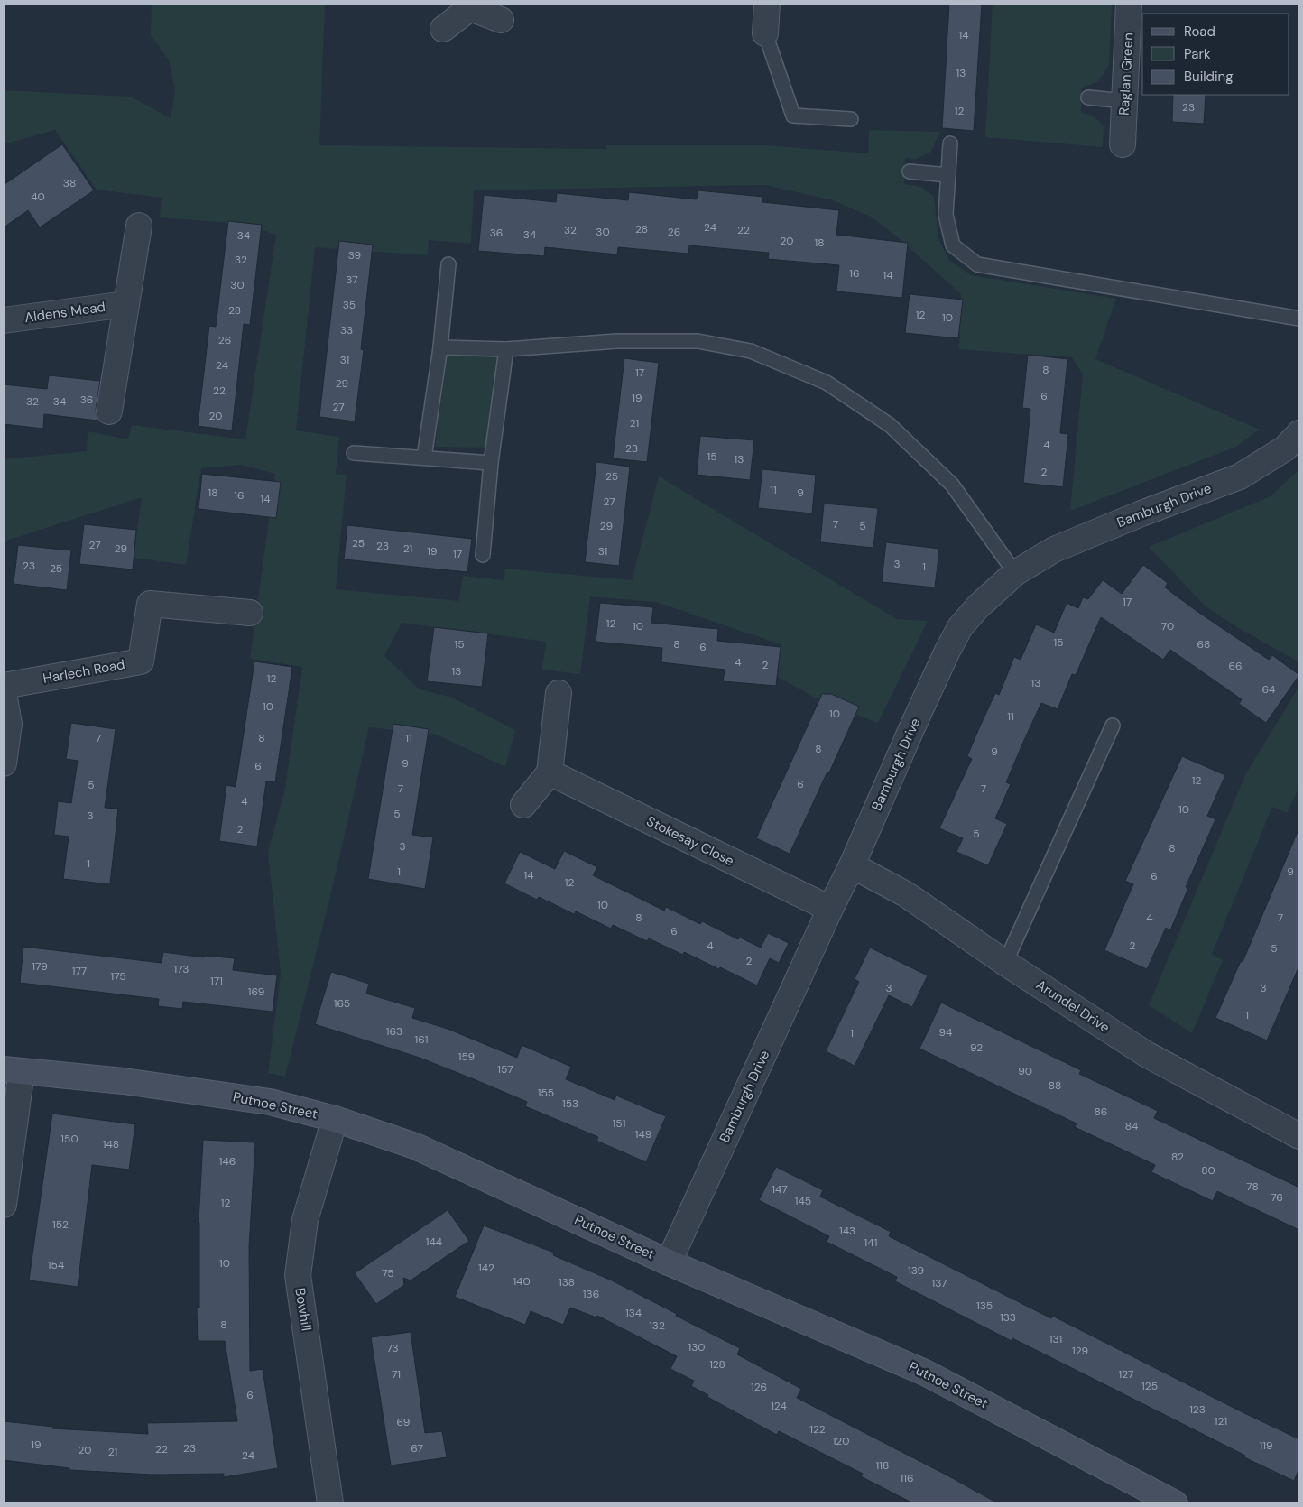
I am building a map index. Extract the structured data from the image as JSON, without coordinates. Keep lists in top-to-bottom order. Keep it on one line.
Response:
{"streets":{"street":["Raglan Green","Aldens Mead","Bamburgh Drive","Harlech Road","Stokesay Close","Arundel Drive","Putnoe Street","Bowhill"]},"crossings":[["Bamburgh Drive","Stokesay Close"],["Bamburgh Drive","Arundel Drive"],["Bamburgh Drive","Putnoe Street"],["Putnoe Street","Bowhill"]],"house_numbers":["14","13","23","12","38","40","24","28","32","22","30","26","36","34","34","20","18","39","32","16","14","37","30","35","28","12","10","33","26","31","24","8","17","29","22","6","19","36","32","34","27","20","21","4","23","15","13","2","25","11","18","9","16","14","27","7","29","5","25","27","23","29","21","19","31","17","3","23","1","25","17","12","10","70","15","15","8","68","6","4","2","66","13","12","13","64","10","10","11","7","8","11","8","9","9","6","12","6","5","7","7","4","10","5","3","2","5","3","8","1","1","9","14","6","12","10","8","4","7","6","4","2","5","2","179","173","177","175","171","3","3","169","165","1","163","94","1","161","92","159","157","90","88","155","153","86","151","84","149","150","148","82","146","80","78","147","76","145","12","152","143","144","141","10","154","142","139","75","140","138","137","136","135","134","133","8","132","131","130","73","129","128","71","127","125","126","6","124","123","121","69","122","120","19","119","23","67","22","20","21","24","118","116"],"legend":["Road","Park","Building"]}
